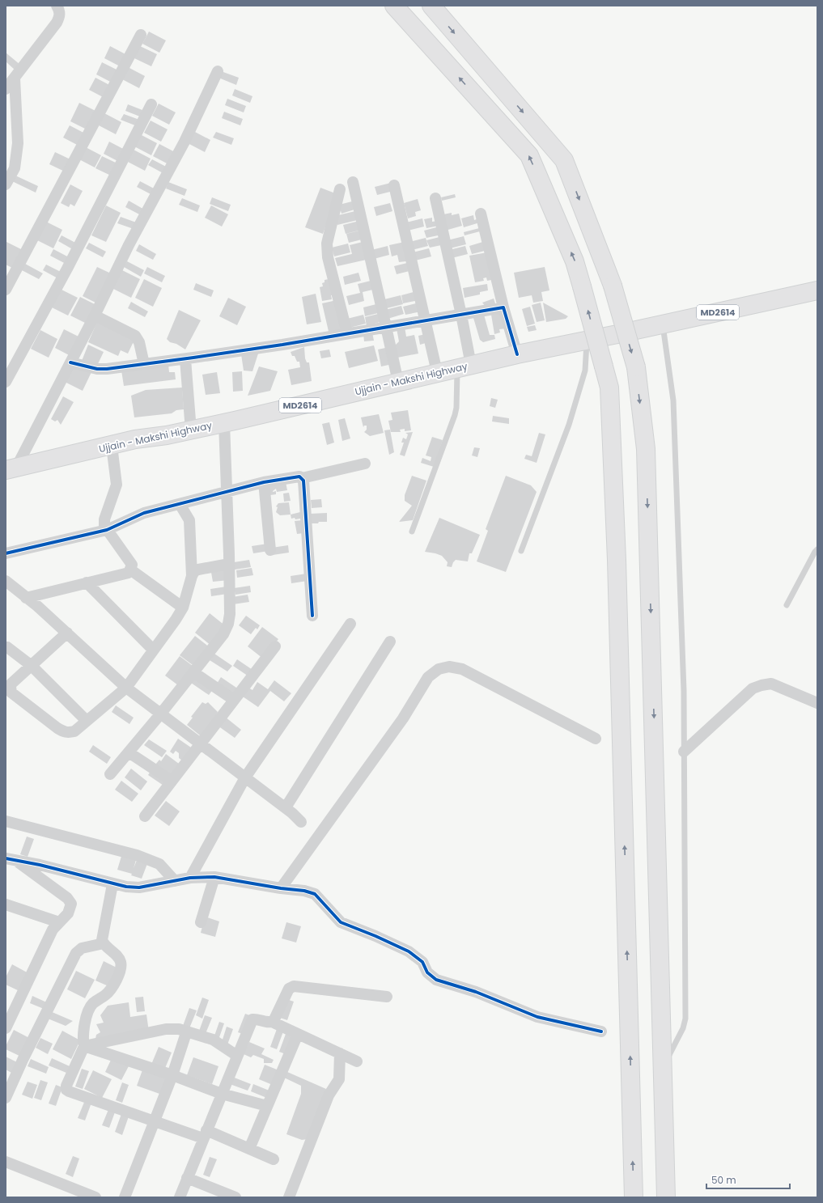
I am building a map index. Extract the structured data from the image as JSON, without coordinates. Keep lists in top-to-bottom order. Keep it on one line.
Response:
{"streets":{"main road":["MD2614","Ujjain - Makshi Highway"]},"scale_bar":"50 m"}
